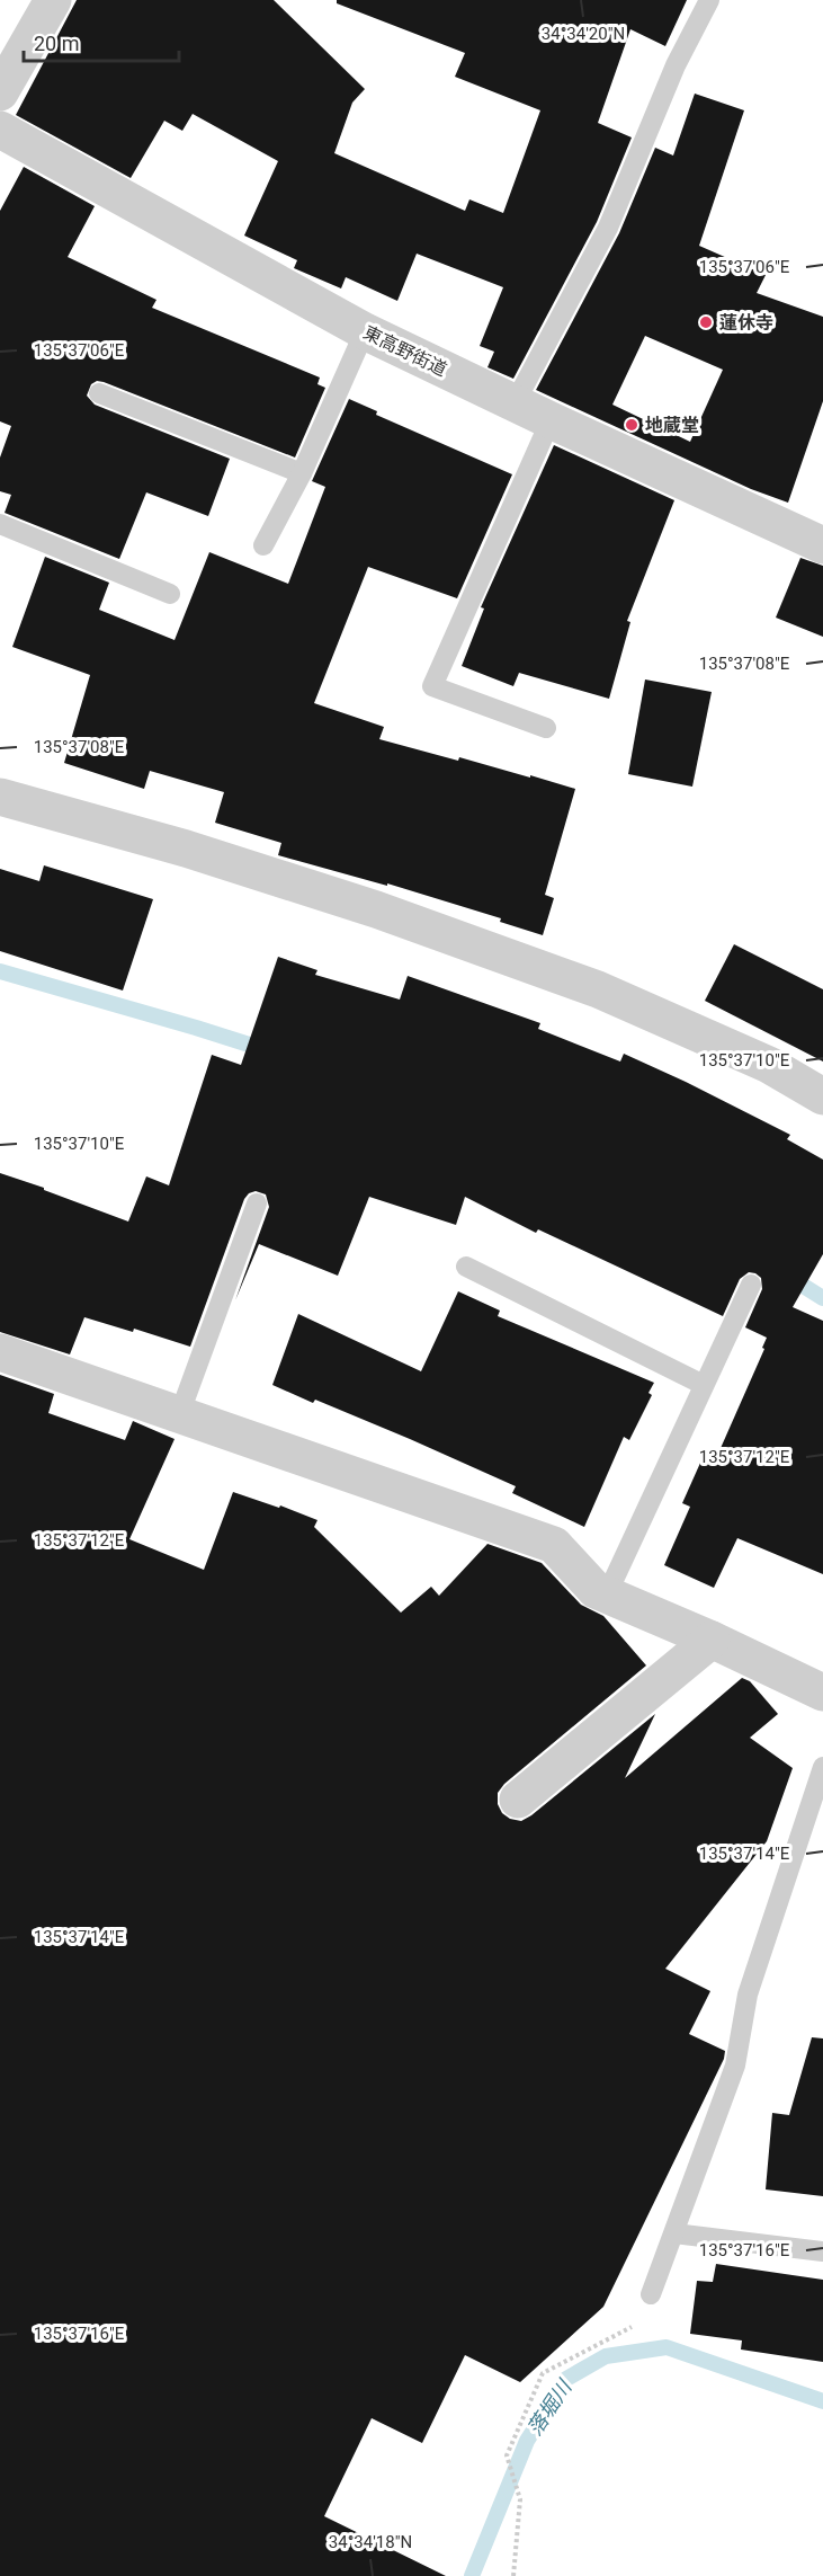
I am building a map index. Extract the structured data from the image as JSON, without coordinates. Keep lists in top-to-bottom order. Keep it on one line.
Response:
{"streets":{"street":["東高野街道"]},"water":["落堀川"],"places":["蓮休寺","地蔵堂"],"scale_bar":"20 m","coordinates":["34°34'20\"N","135°37'06\"E","135°37'08\"E","135°37'10\"E","135°37'12\"E","135°37'14\"E","135°37'16\"E","34°34'18\"N"]}
